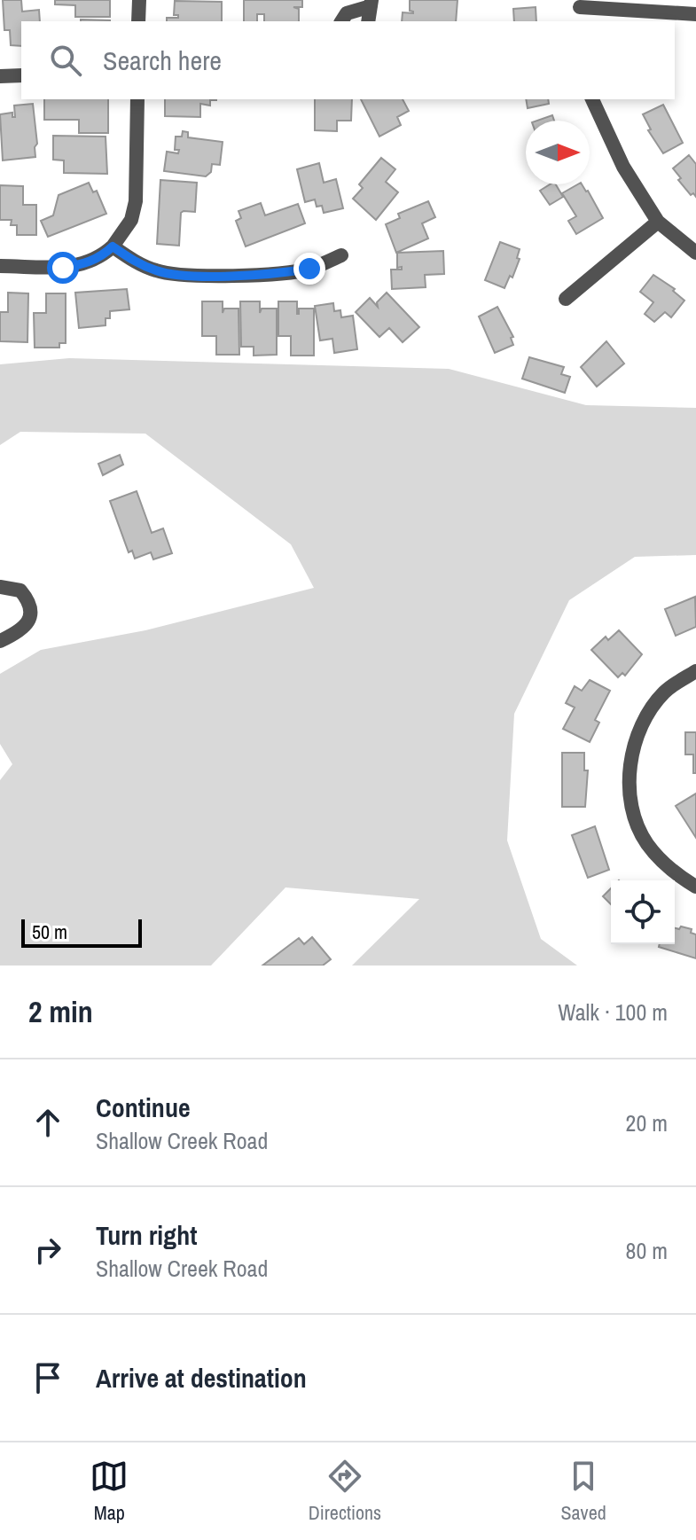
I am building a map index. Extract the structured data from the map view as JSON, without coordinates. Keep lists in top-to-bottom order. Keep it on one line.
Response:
{"scale_bar":"50 m","north":"right","page":{"search":"Search here","scale":"50 m","heading":["2 min","Walk · 100 m"],"list":[["Continue","Shallow Creek Road","20 m"],["Turn right","Shallow Creek Road","80 m"],"Arrive at destination"],"nav":["Map","Directions","Saved"]}}
